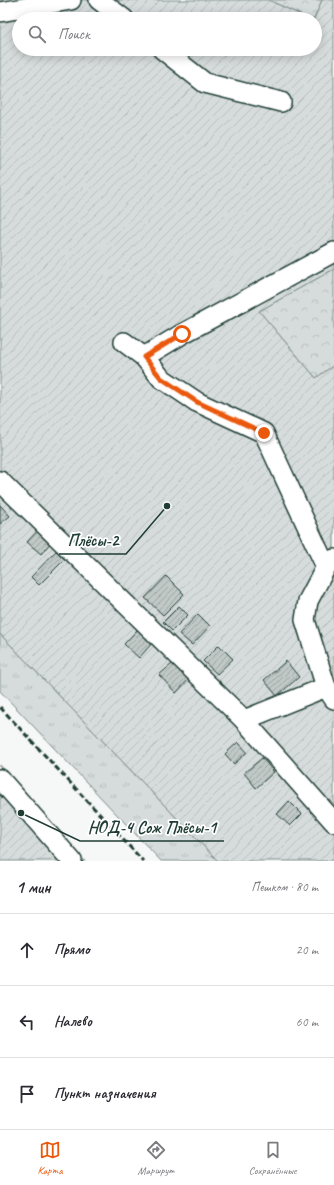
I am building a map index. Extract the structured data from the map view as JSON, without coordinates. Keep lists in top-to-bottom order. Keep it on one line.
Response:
{"places":["Плёсы-2","НОД-4 Сож Плёсы-1"],"page":{"search":"Поиск","heading":["1 мин","Пешком · 80 m"],"list":[["Прямо","20 m"],["Налево","60 m"],"Пункт назначения"],"nav":["Карта","Маршрут","Сохранённые"]}}
